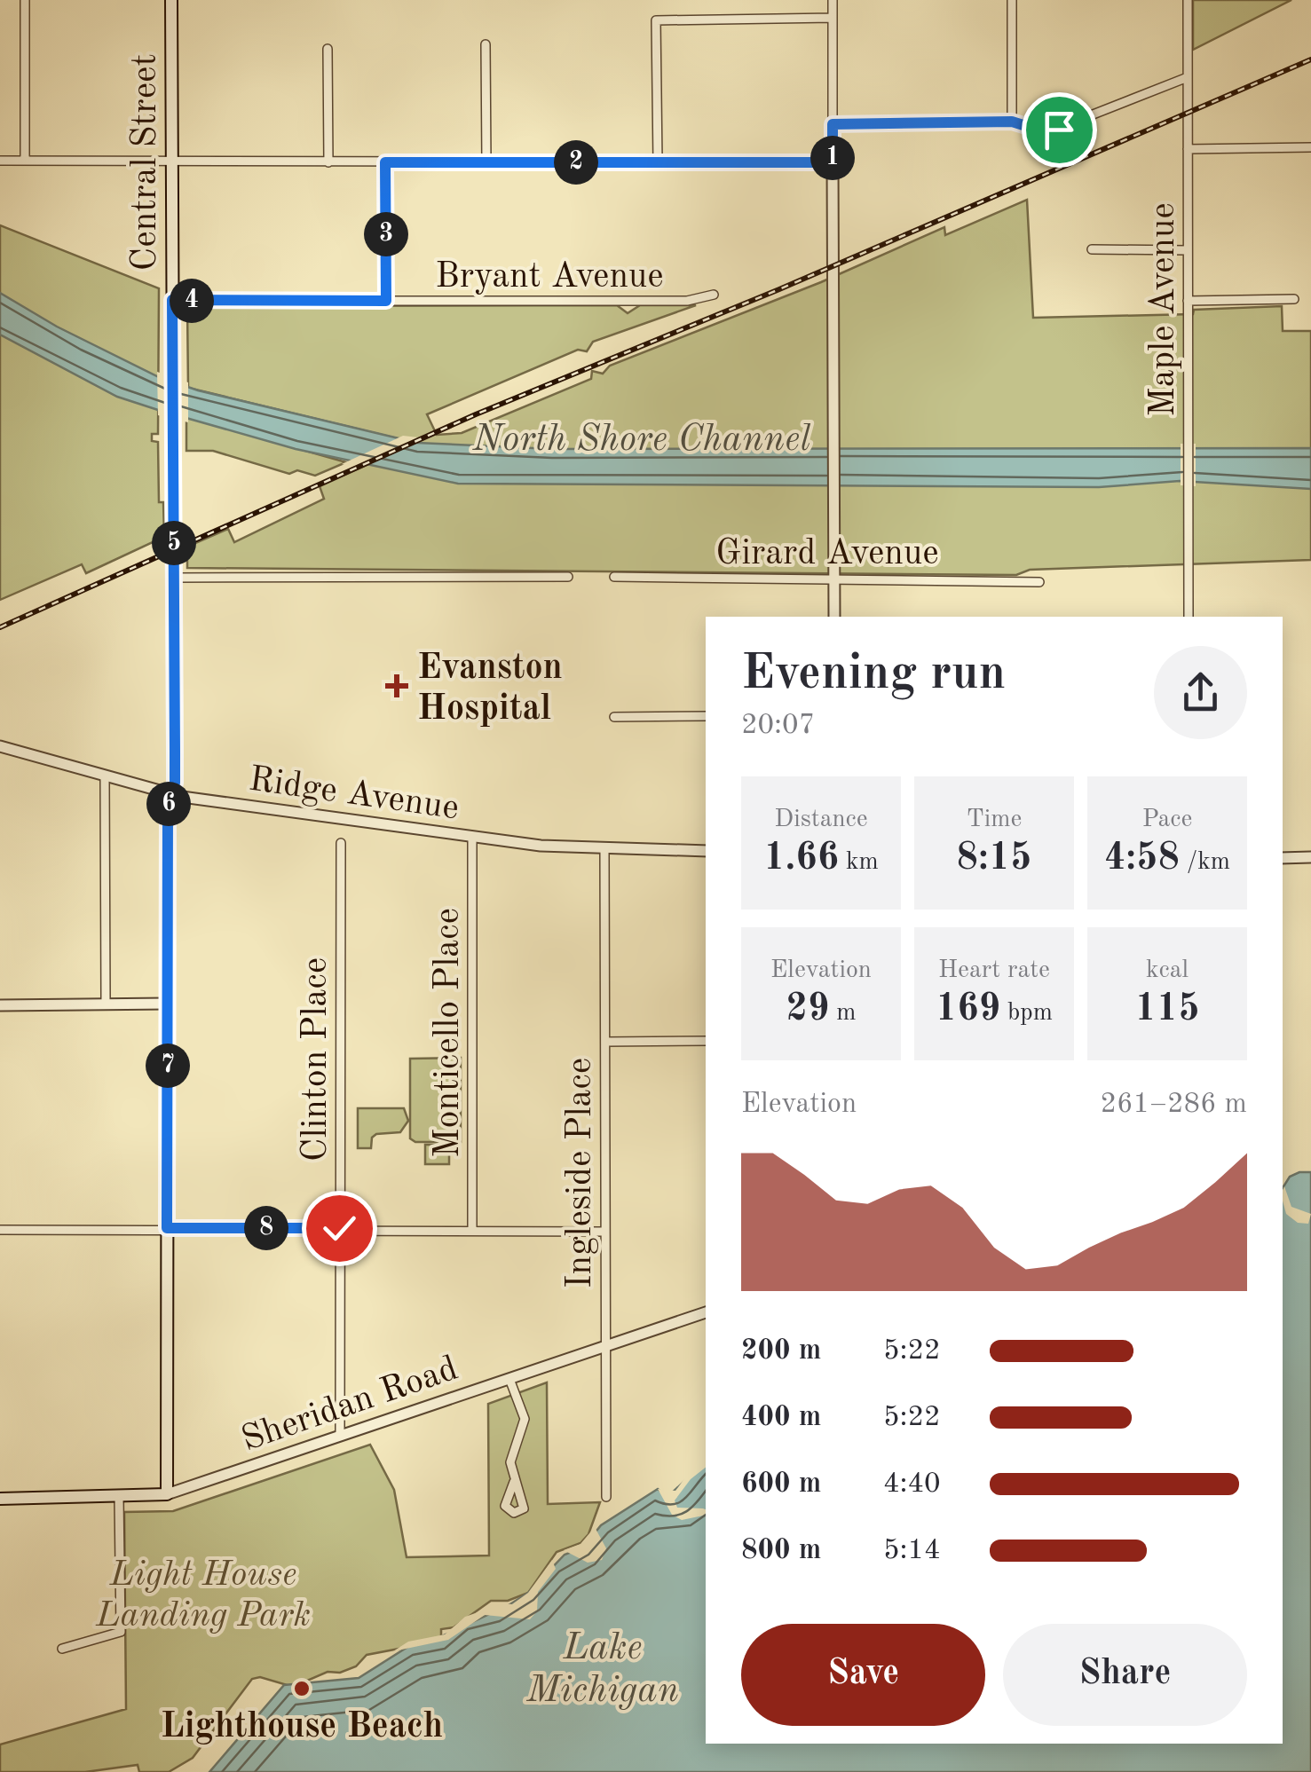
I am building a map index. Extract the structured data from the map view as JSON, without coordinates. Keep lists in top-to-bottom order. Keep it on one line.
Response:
{"streets":{"main road":["Central Street","Sheridan Road"],"street":["Bryant Avenue","Maple Avenue","Girard Avenue","Ridge Avenue","Monticello Place","Clinton Place","Ingleside Place"]},"crossings":[["Central Street","Bryant Avenue"],["Central Street","Ridge Avenue"],["Central Street","Sheridan Road"],["Ridge Avenue","Monticello Place"],["Ridge Avenue","Ingleside Place"],["Clinton Place","Sheridan Road"],["Ingleside Place","Sheridan Road"]],"water":["North Shore Channel","Lake Michigan"],"parks":["Light House Landing Park"],"places":{"health":["Evanston Hospital"],"other":["Lighthouse Beach"]},"page":{"pins":["1","2","3","4","5","6","7","8"],"heading":["Evening run","20:07"],"stats":[["Distance","1.66 km"],["Time","8:15"],["Pace","4:58 /km"],["Elevation","29 m"],["Heart rate","169 bpm"],["kcal","115"]],"chart":["Elevation","261–286 m"],"list":[{"name":"200 m","note":"5:22"},{"name":"400 m","note":"5:22"},{"name":"600 m","note":"4:40"},{"name":"800 m","note":"5:14"}],"buttons":["Save","Share"]}}
